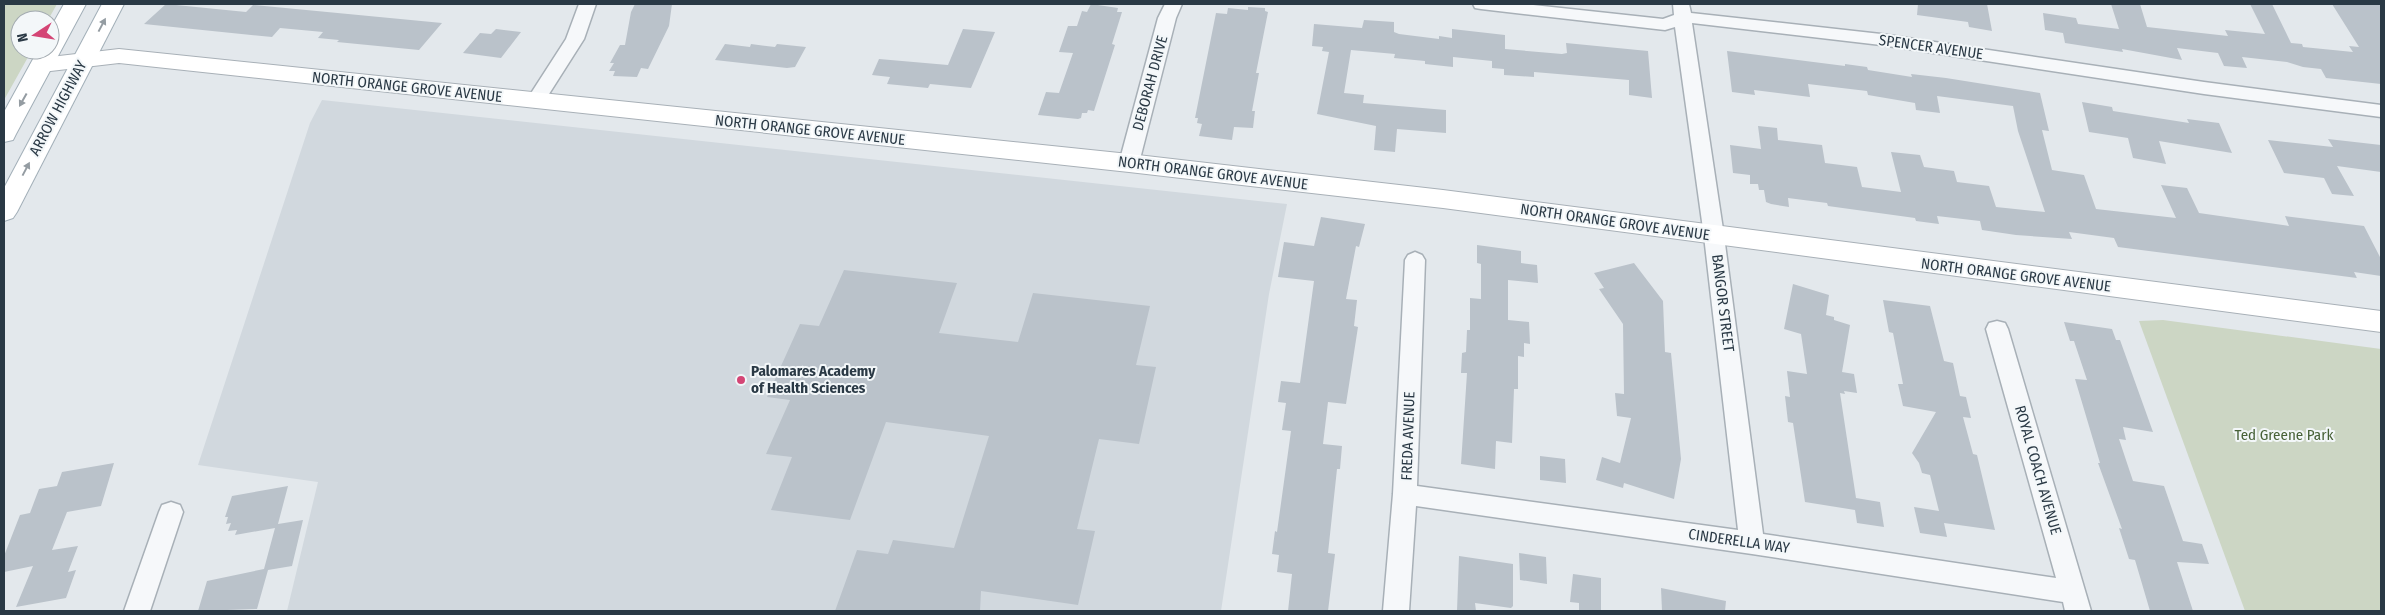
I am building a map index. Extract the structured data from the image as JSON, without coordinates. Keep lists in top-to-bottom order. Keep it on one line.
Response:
{"streets":{"main road":["NORTH ORANGE GROVE AVENUE","ARROW HIGHWAY"],"street":["SPENCER AVENUE","DEBORAH DRIVE","BANGOR STREET","FREDA AVENUE","ROYAL COACH AVENUE","CINDERELLA WAY"]},"crossings":[["SPENCER AVENUE","BANGOR STREET"],["DEBORAH DRIVE","NORTH ORANGE GROVE AVENUE"],["NORTH ORANGE GROVE AVENUE","ARROW HIGHWAY"],["NORTH ORANGE GROVE AVENUE","BANGOR STREET"],["BANGOR STREET","CINDERELLA WAY"],["FREDA AVENUE","CINDERELLA WAY"],["ROYAL COACH AVENUE","CINDERELLA WAY"]],"parks":["Ted Greene Park"],"places":["Palomares Academy of Health Sciences"],"north":"left"}
